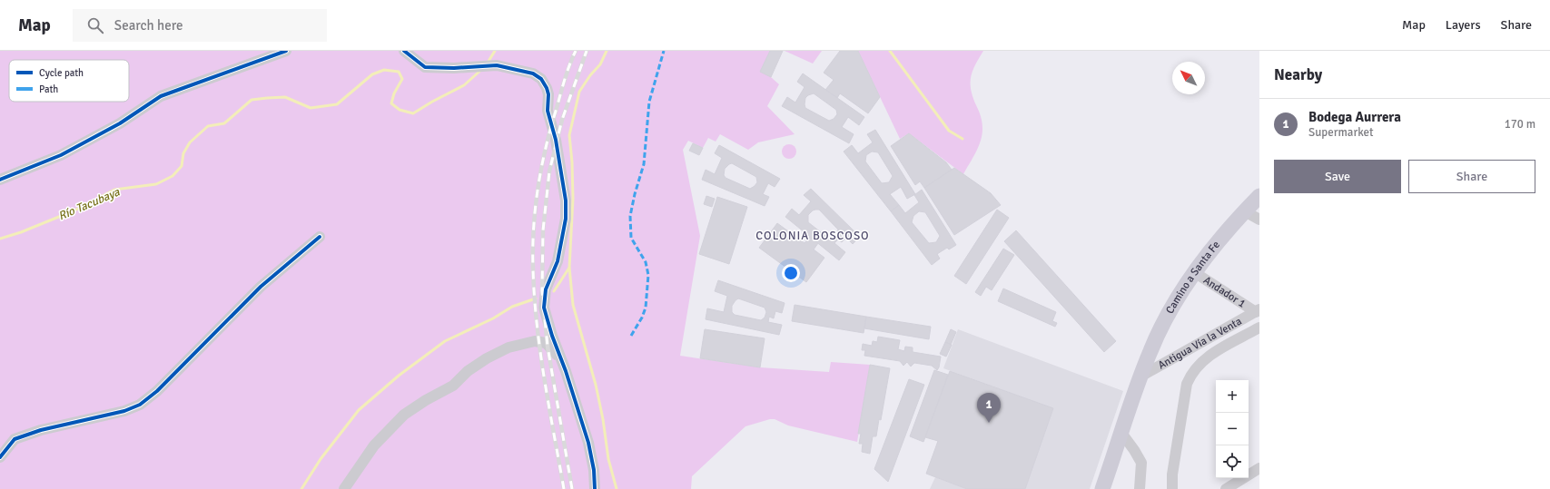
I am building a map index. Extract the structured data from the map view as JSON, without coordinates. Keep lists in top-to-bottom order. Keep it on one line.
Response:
{"streets":{"main road":["Camino a Santa Fe"],"street":["Andador 1","Antigua Vía la Venta"]},"crossings":[["Camino a Santa Fe","Andador 1"],["Camino a Santa Fe","Antigua Vía la Venta"],["Andador 1","Antigua Vía la Venta"]],"districts":["COLONIA BOSCOSO"],"water":["Río Tacubaya"],"legend":["Cycle path","Path"],"north":"top left","page":{"header":"Map","search":"Search here","nav":["Map","Layers","Share"],"heading":"Nearby","list":[{"mark":"1","name":"Bodega Aurrera","note":"Supermarket","value":"170 m"}],"buttons":["Save","Share"],"map_buttons":["+","−"],"pins":"1"}}
